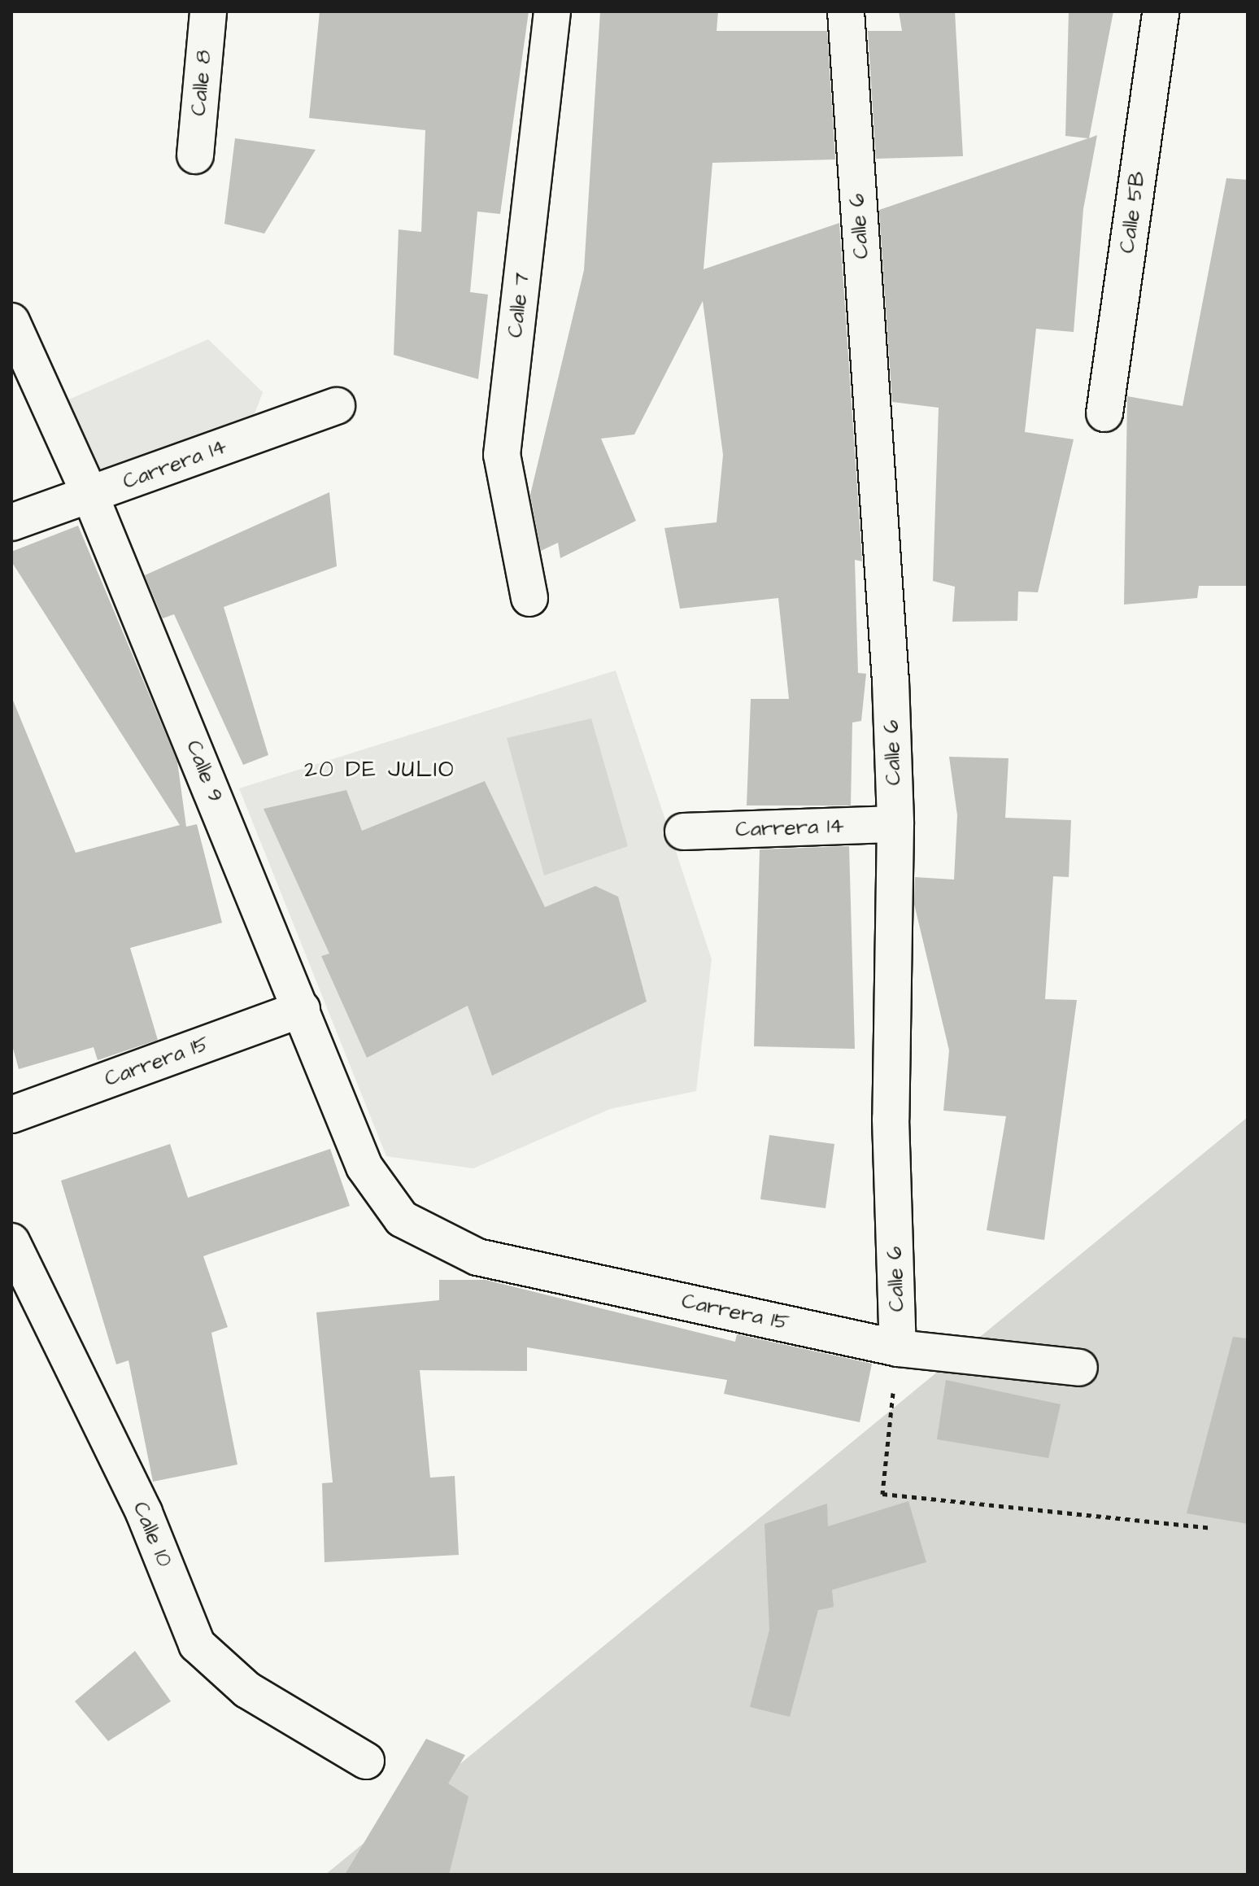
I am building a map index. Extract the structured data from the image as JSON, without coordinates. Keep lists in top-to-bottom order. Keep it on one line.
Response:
{"streets":{"street":["Calle 8","Calle 5B","Calle 6","Calle 7","Carrera 14","Calle 9","Carrera 15","Calle 10"]},"crossings":[["Calle 6","Carrera 14"],["Calle 6","Carrera 15"],["Carrera 14","Calle 9"],["Calle 9","Carrera 15"]],"districts":["20 DE JULIO"]}
